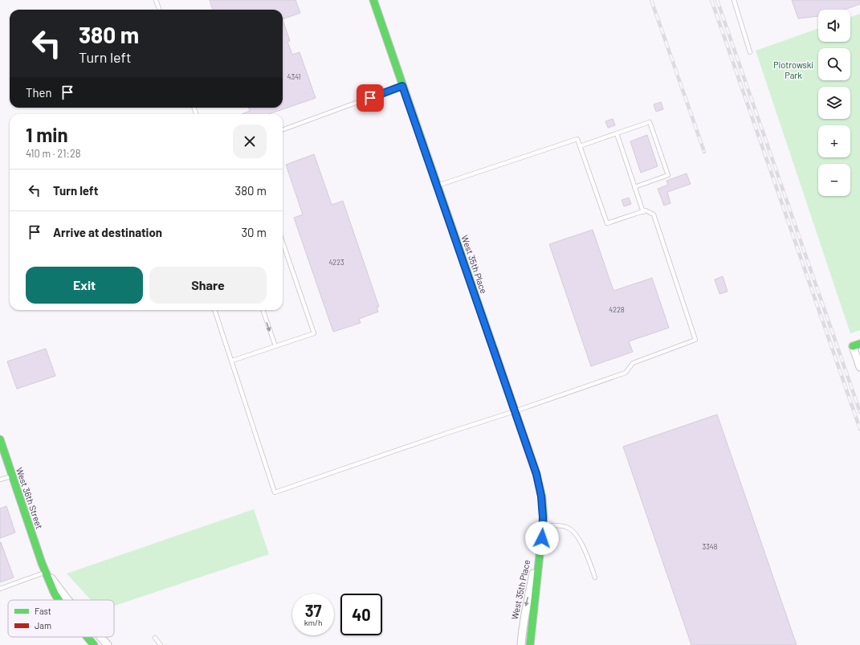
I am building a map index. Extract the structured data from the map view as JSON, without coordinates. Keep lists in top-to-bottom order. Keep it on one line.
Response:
{"streets":{"street":["West 35th Place","West 36th Street"]},"parks":["Piotrowski Park"],"house_numbers":["4341","4223","4228","3348"],"legend":["Fast","Jam"],"page":{"map_buttons":["+","−"],"turn":["380 m","Turn left"],"then":"Then","heading":["1 min","410 m · 21:28"],"list":[{"name":"Turn left","value":"380 m"},{"name":"Arrive at destination","value":"30 m"}],"buttons":["Exit","Share"],"speed":"37 km/h","limit":"40"}}
